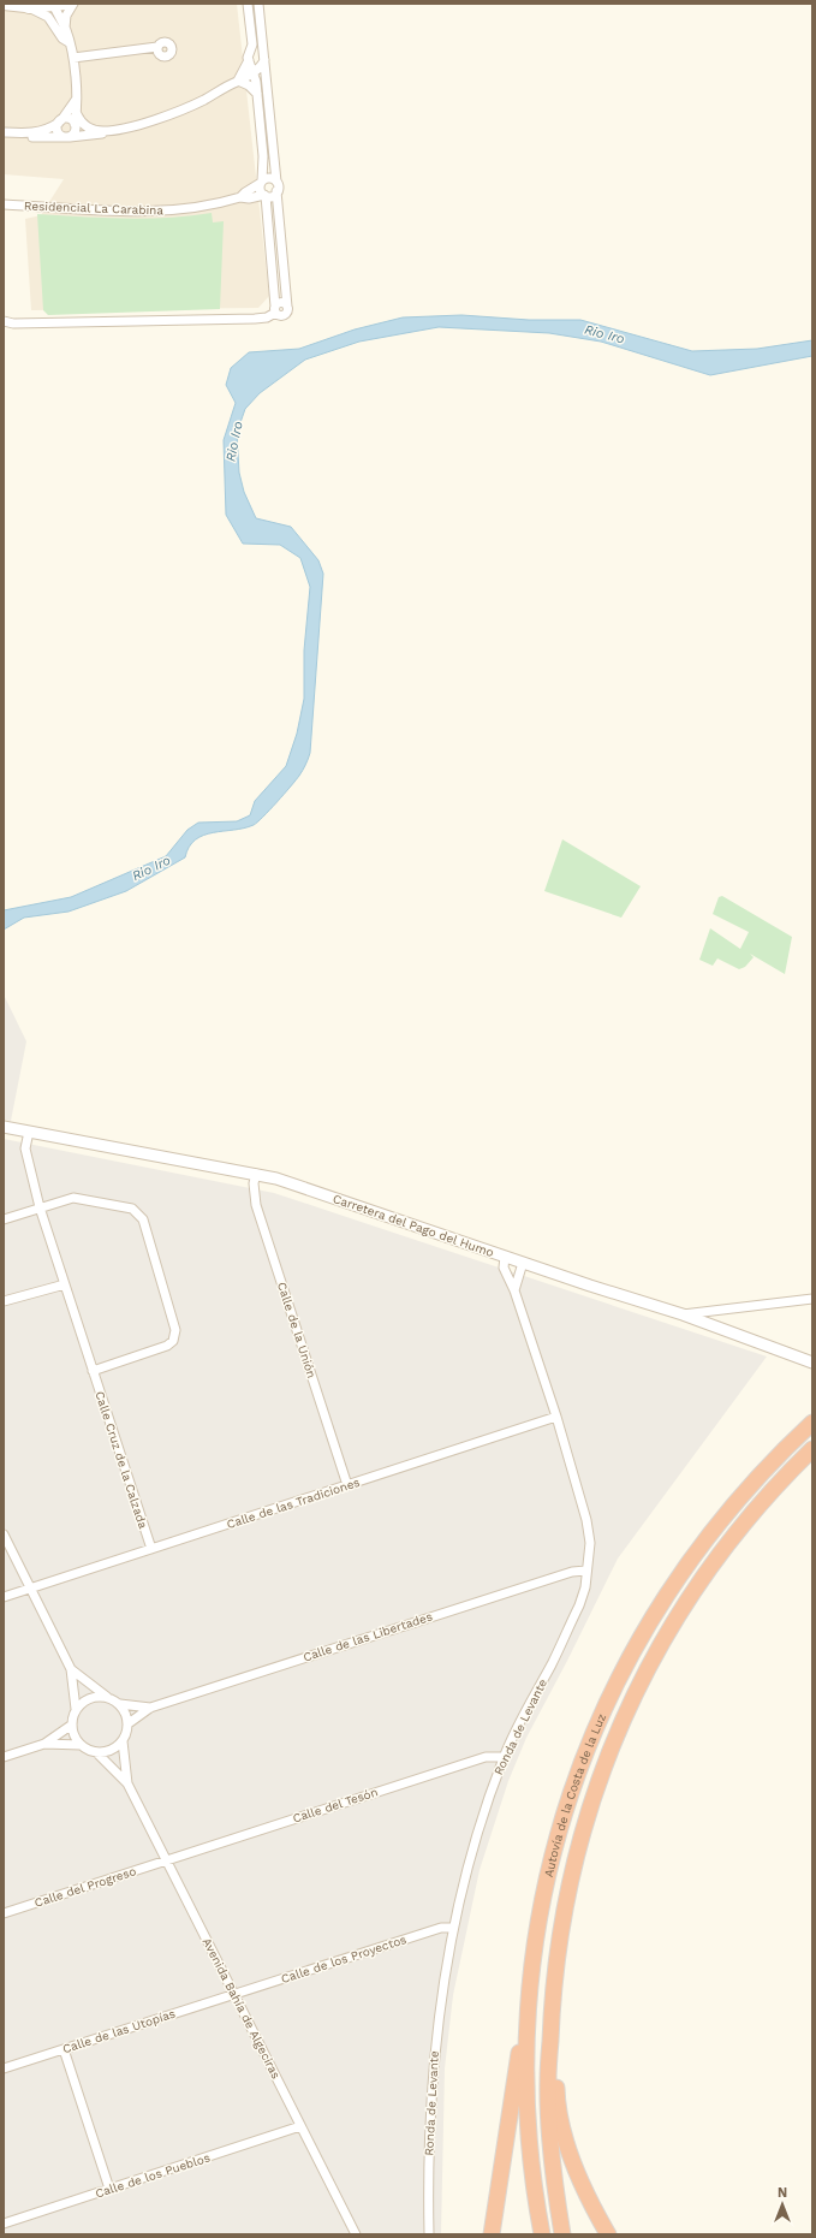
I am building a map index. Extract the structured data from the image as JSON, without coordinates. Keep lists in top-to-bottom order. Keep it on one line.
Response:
{"streets":{"highway":["Autovía de la Costa de la Luz"],"street":["Residencial La Carabina","Carretera del Pago del Humo","Calle de la Unión","Calle Cruz de la Calzada","Calle de las Tradiciones","Calle de las Libertades","Ronda de Levante","Calle del Tesón","Calle del Progreso","Calle de los Proyectos","Avenida Bahía de Algeciras","Calle de las Utopías","Calle de los Pueblos"]},"crossings":[["Carretera del Pago del Humo","Calle de la Unión"],["Carretera del Pago del Humo","Calle Cruz de la Calzada"],["Carretera del Pago del Humo","Ronda de Levante"],["Calle de la Unión","Calle de las Tradiciones"],["Calle Cruz de la Calzada","Calle de las Tradiciones"],["Calle de las Tradiciones","Ronda de Levante"],["Calle de las Libertades","Ronda de Levante"],["Calle de las Libertades","Avenida Bahía de Algeciras"],["Ronda de Levante","Calle del Tesón"],["Ronda de Levante","Calle de los Proyectos"],["Calle del Tesón","Calle del Progreso"],["Calle del Tesón","Avenida Bahía de Algeciras"],["Calle del Progreso","Avenida Bahía de Algeciras"],["Calle de los Proyectos","Avenida Bahía de Algeciras"],["Calle de los Proyectos","Calle de las Utopías"],["Avenida Bahía de Algeciras","Calle de las Utopías"],["Avenida Bahía de Algeciras","Calle de los Pueblos"]],"water":["Rio Iro"],"north":"top"}
